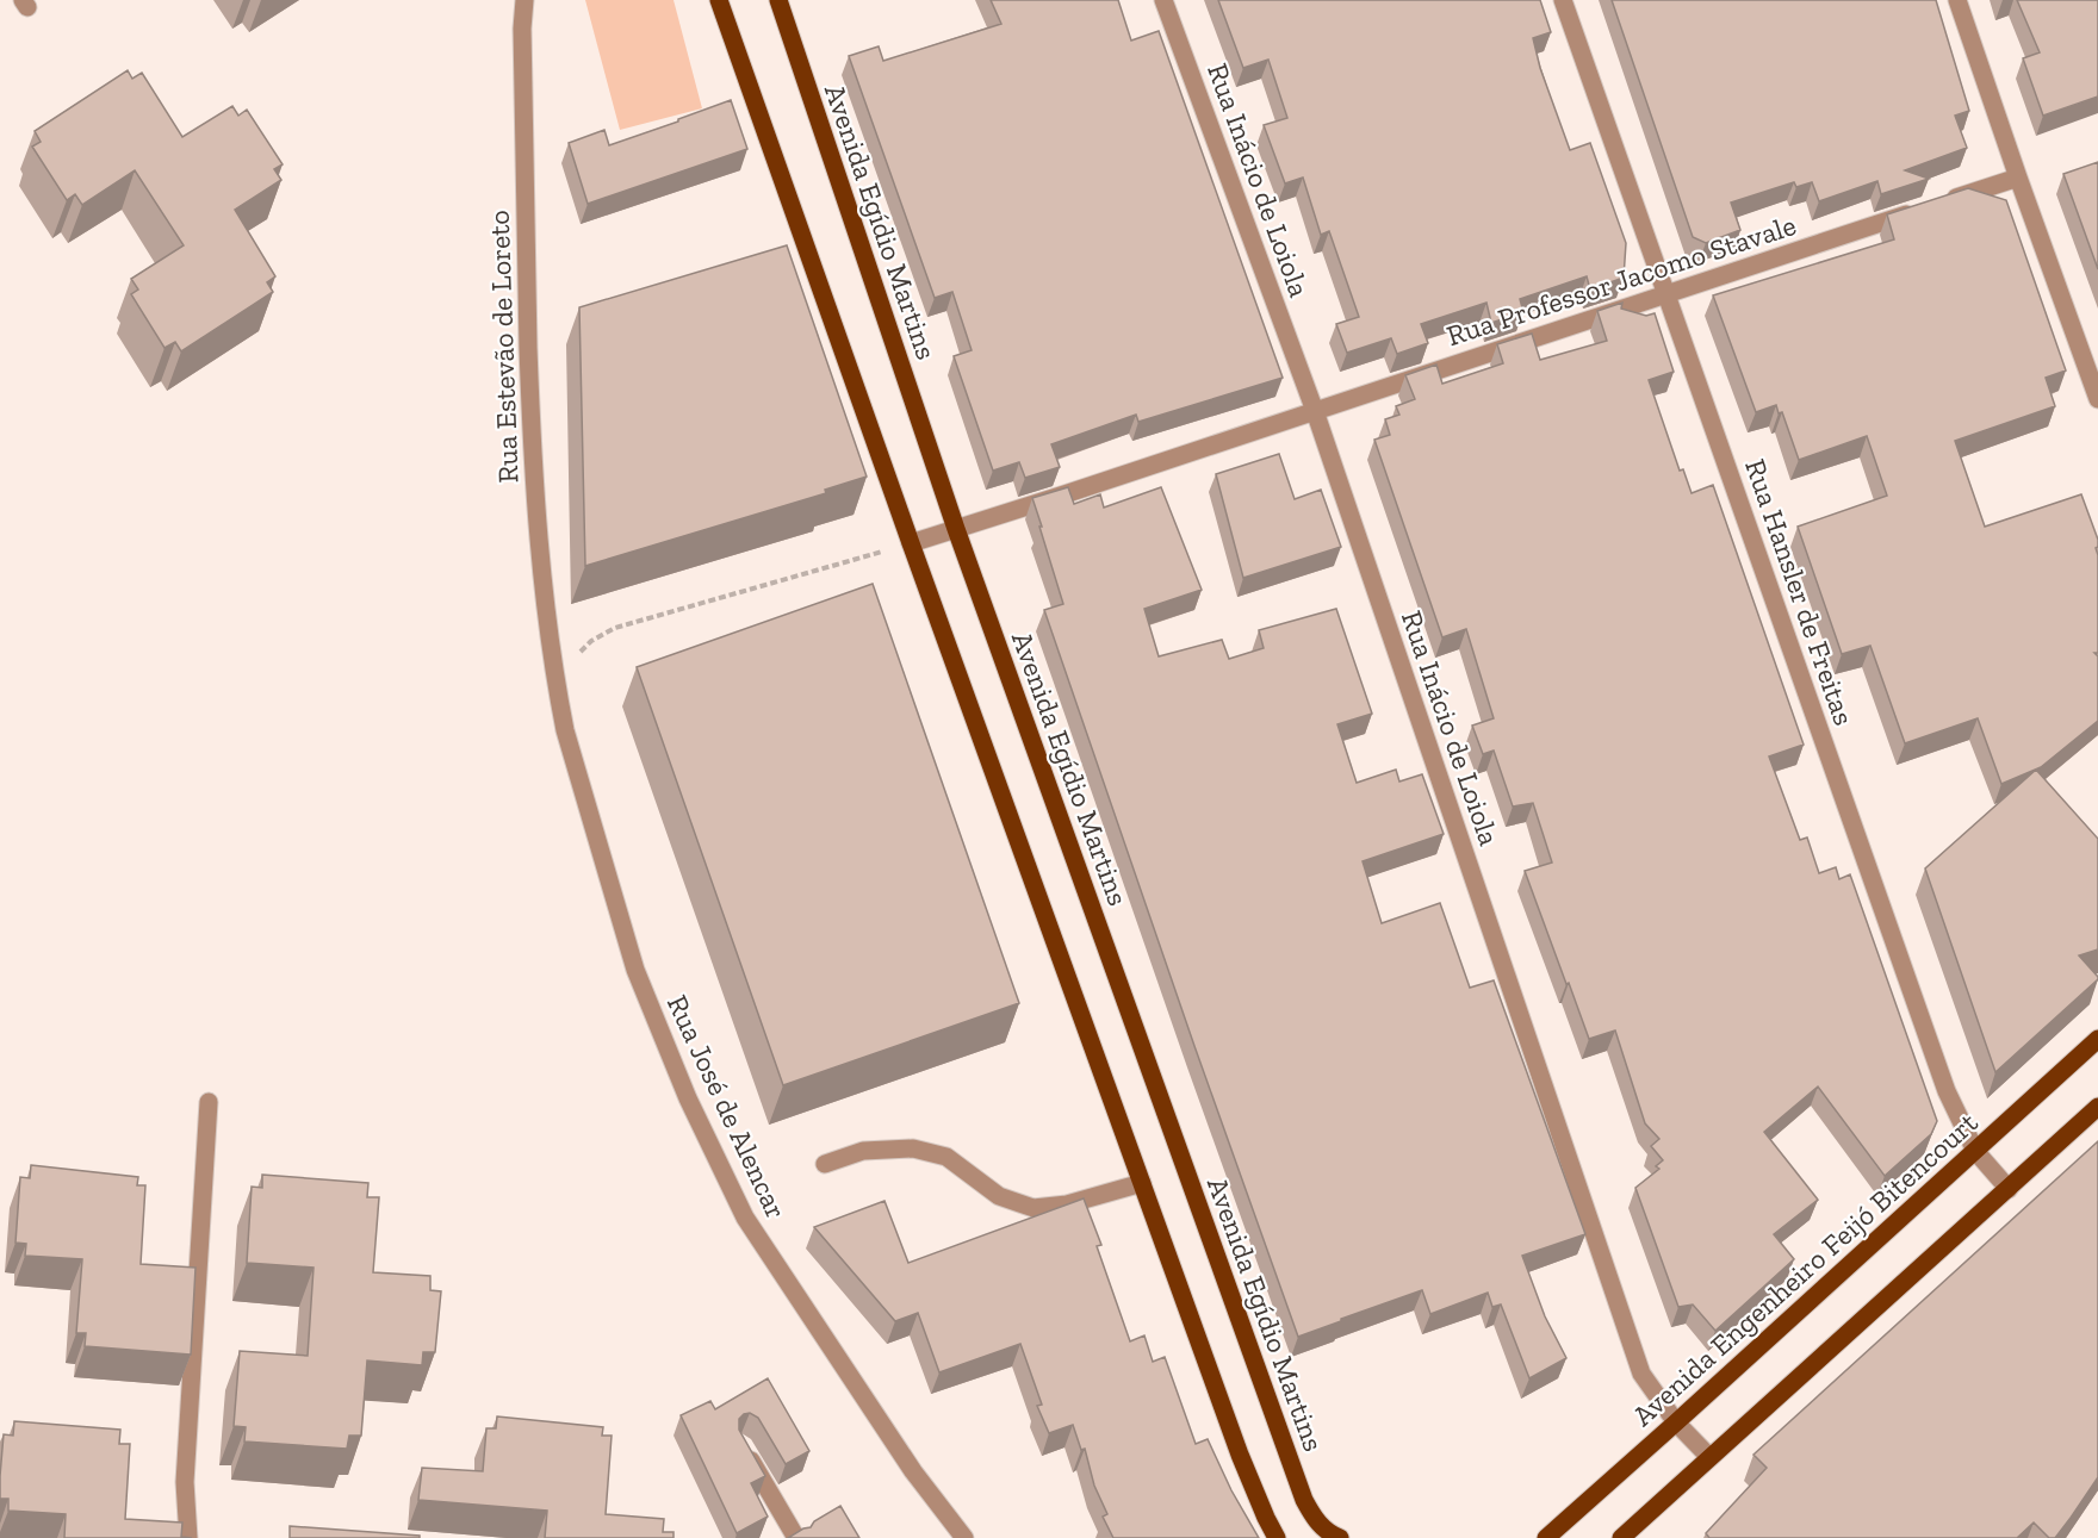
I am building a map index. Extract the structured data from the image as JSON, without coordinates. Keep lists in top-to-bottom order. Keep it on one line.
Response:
{"streets":{"main road":["Avenida Egídio Martins","Avenida Engenheiro Feijó Bitencourt"],"street":["Rua Inácio de Loiola","Rua Professor Jacomo Stavale","Rua Estevão de Loreto","Rua Hansler de Freitas","Rua José de Alencar"]},"crossings":[["Rua Inácio de Loiola","Rua Professor Jacomo Stavale"],["Rua Inácio de Loiola","Avenida Engenheiro Feijó Bitencourt"],["Avenida Egídio Martins","Rua Professor Jacomo Stavale"],["Rua Professor Jacomo Stavale","Rua Hansler de Freitas"],["Rua Estevão de Loreto","Rua José de Alencar"],["Rua Hansler de Freitas","Avenida Engenheiro Feijó Bitencourt"]]}
